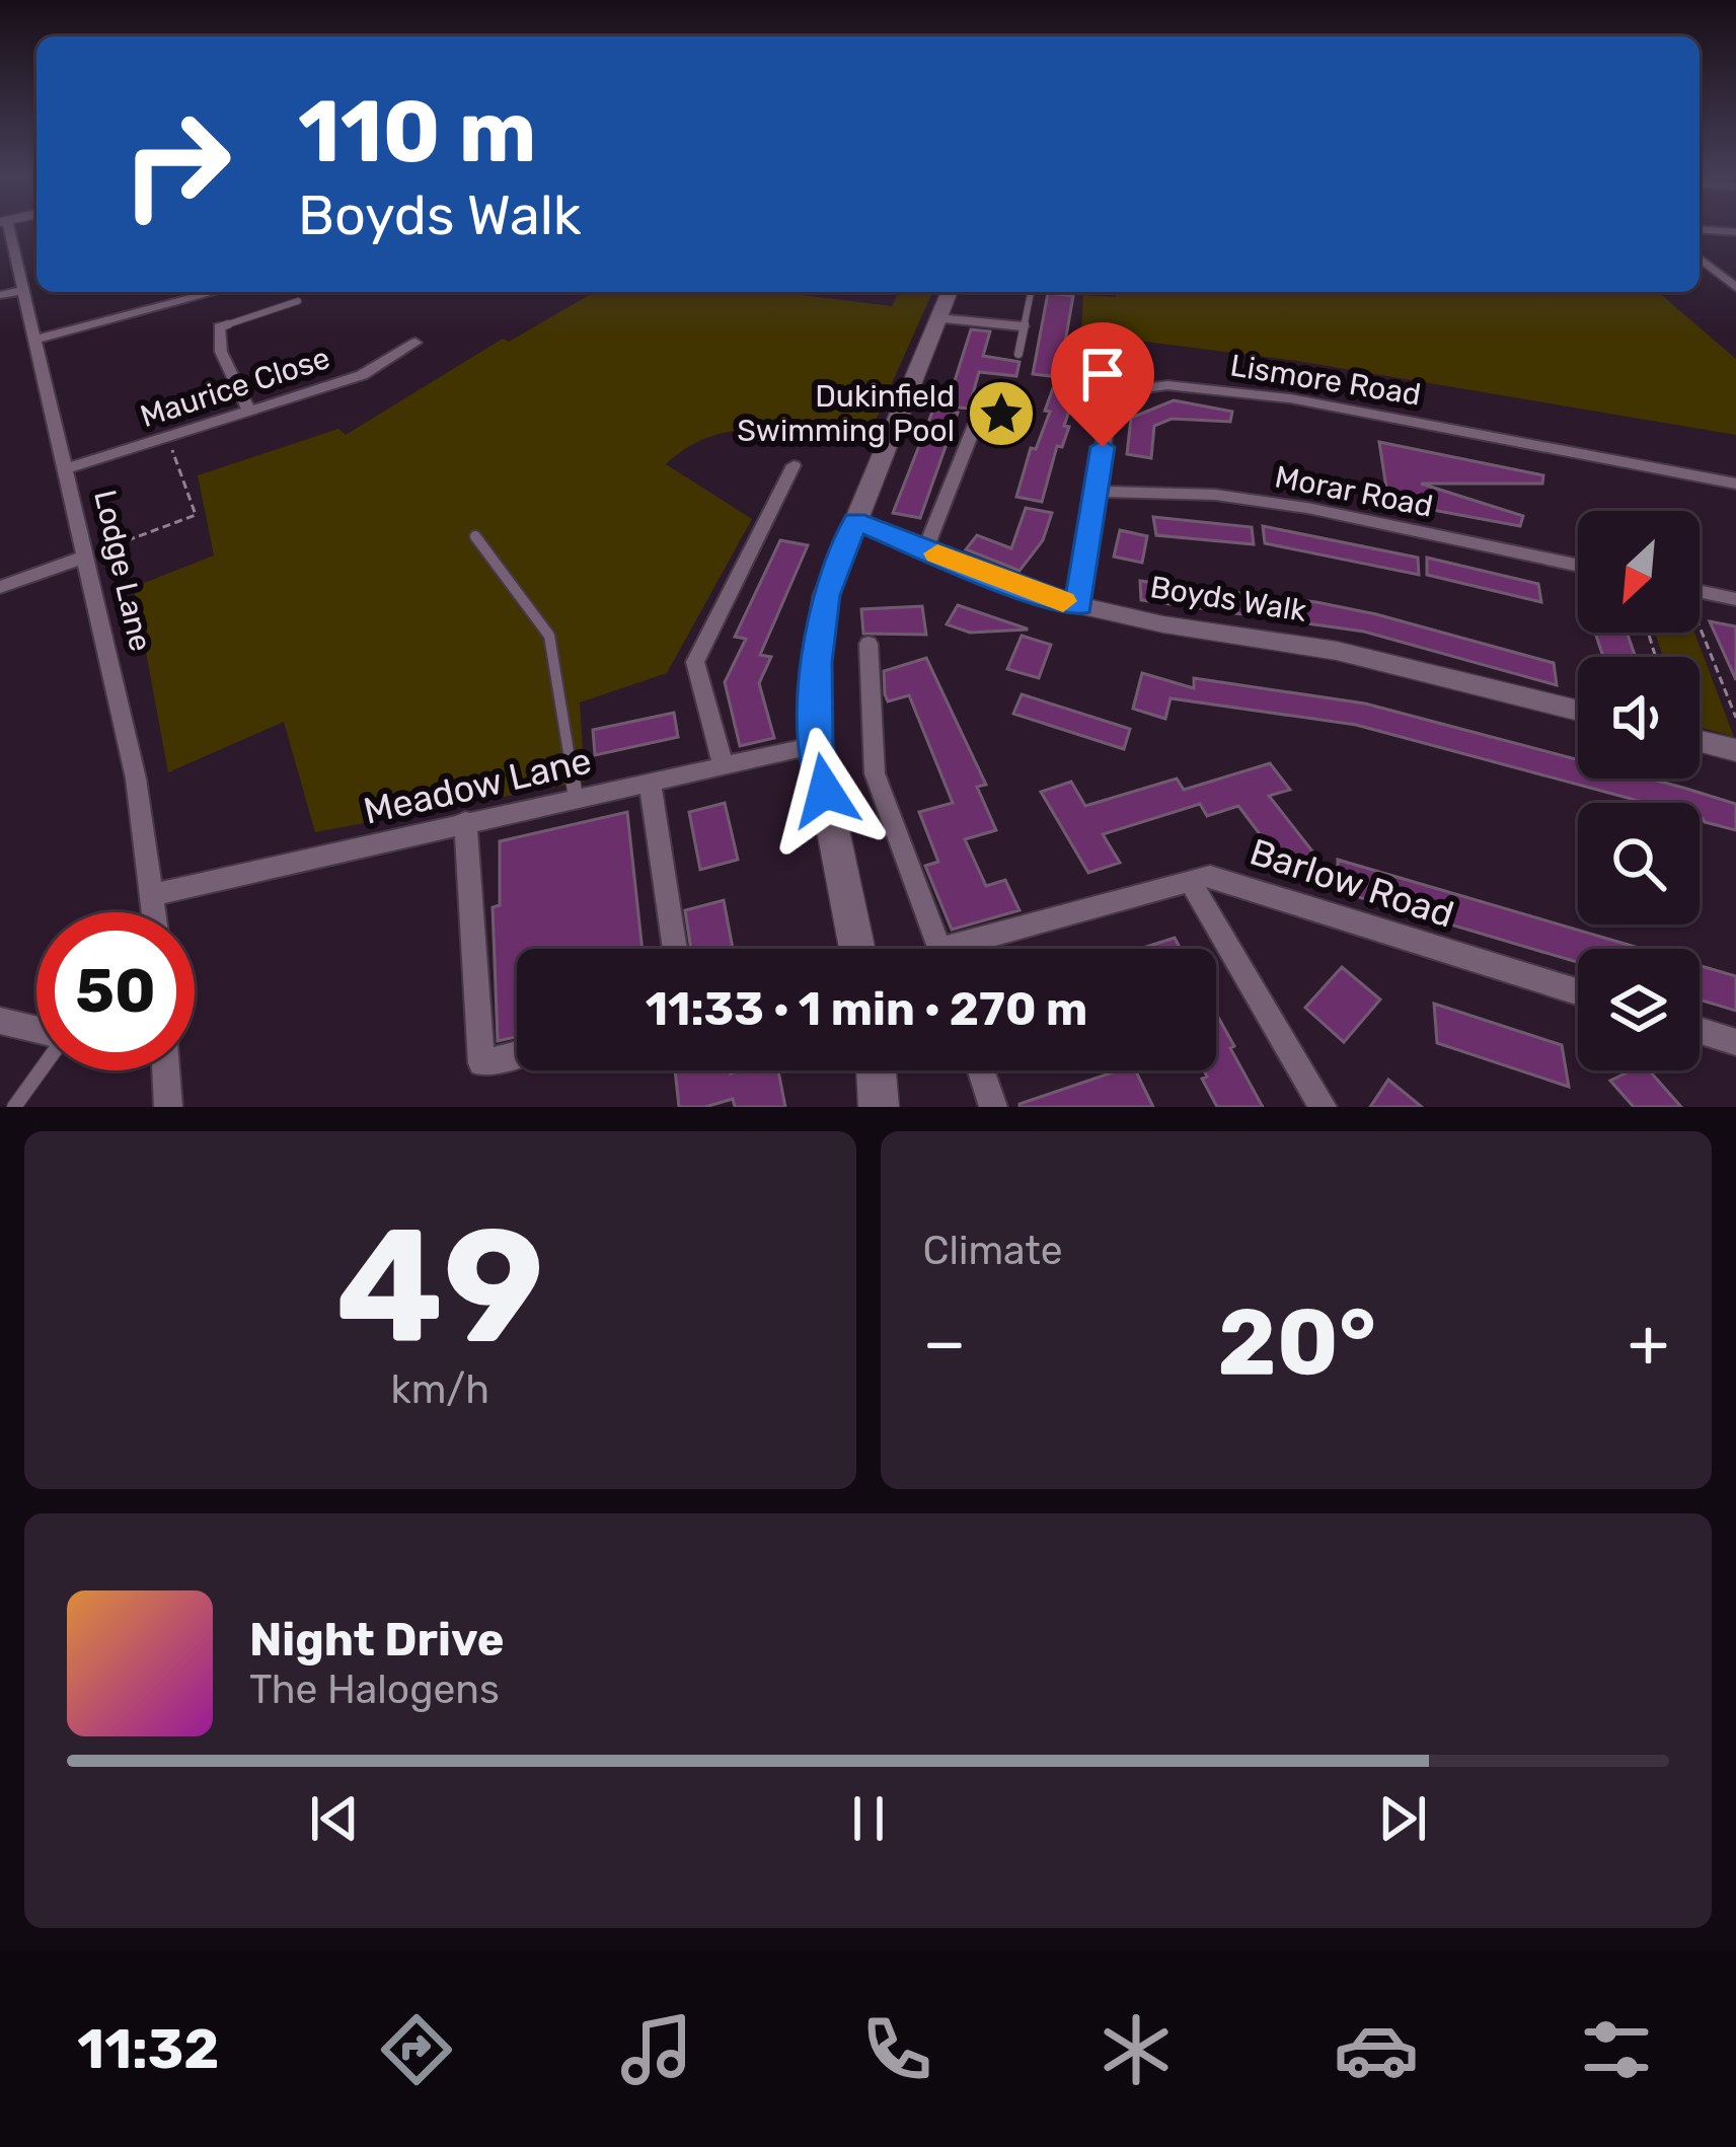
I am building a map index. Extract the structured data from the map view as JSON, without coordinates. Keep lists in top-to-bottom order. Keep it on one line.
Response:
{"streets":{"street":["Lismore Road","Maurice Close","Morar Road","Lodge Lane","Boyds Walk","Meadow Lane","Barlow Road"]},"crossings":[["Lismore Road","Morar Road"],["Lismore Road","Boyds Walk"],["Maurice Close","Lodge Lane"],["Lodge Lane","Meadow Lane"]],"places":{"place":["Dukinfield Swimming Pool"]},"north":"bottom left","page":{"turn":["110 m","Boyds Walk"],"limit":"50","trip":"11:33 · 1 min · 270 m","tile":[["49","km/h"],"Climate"],"heat":["−","20°","+"],"song":["Night Drive","The Halogens"],"tabs":"11:32"}}
